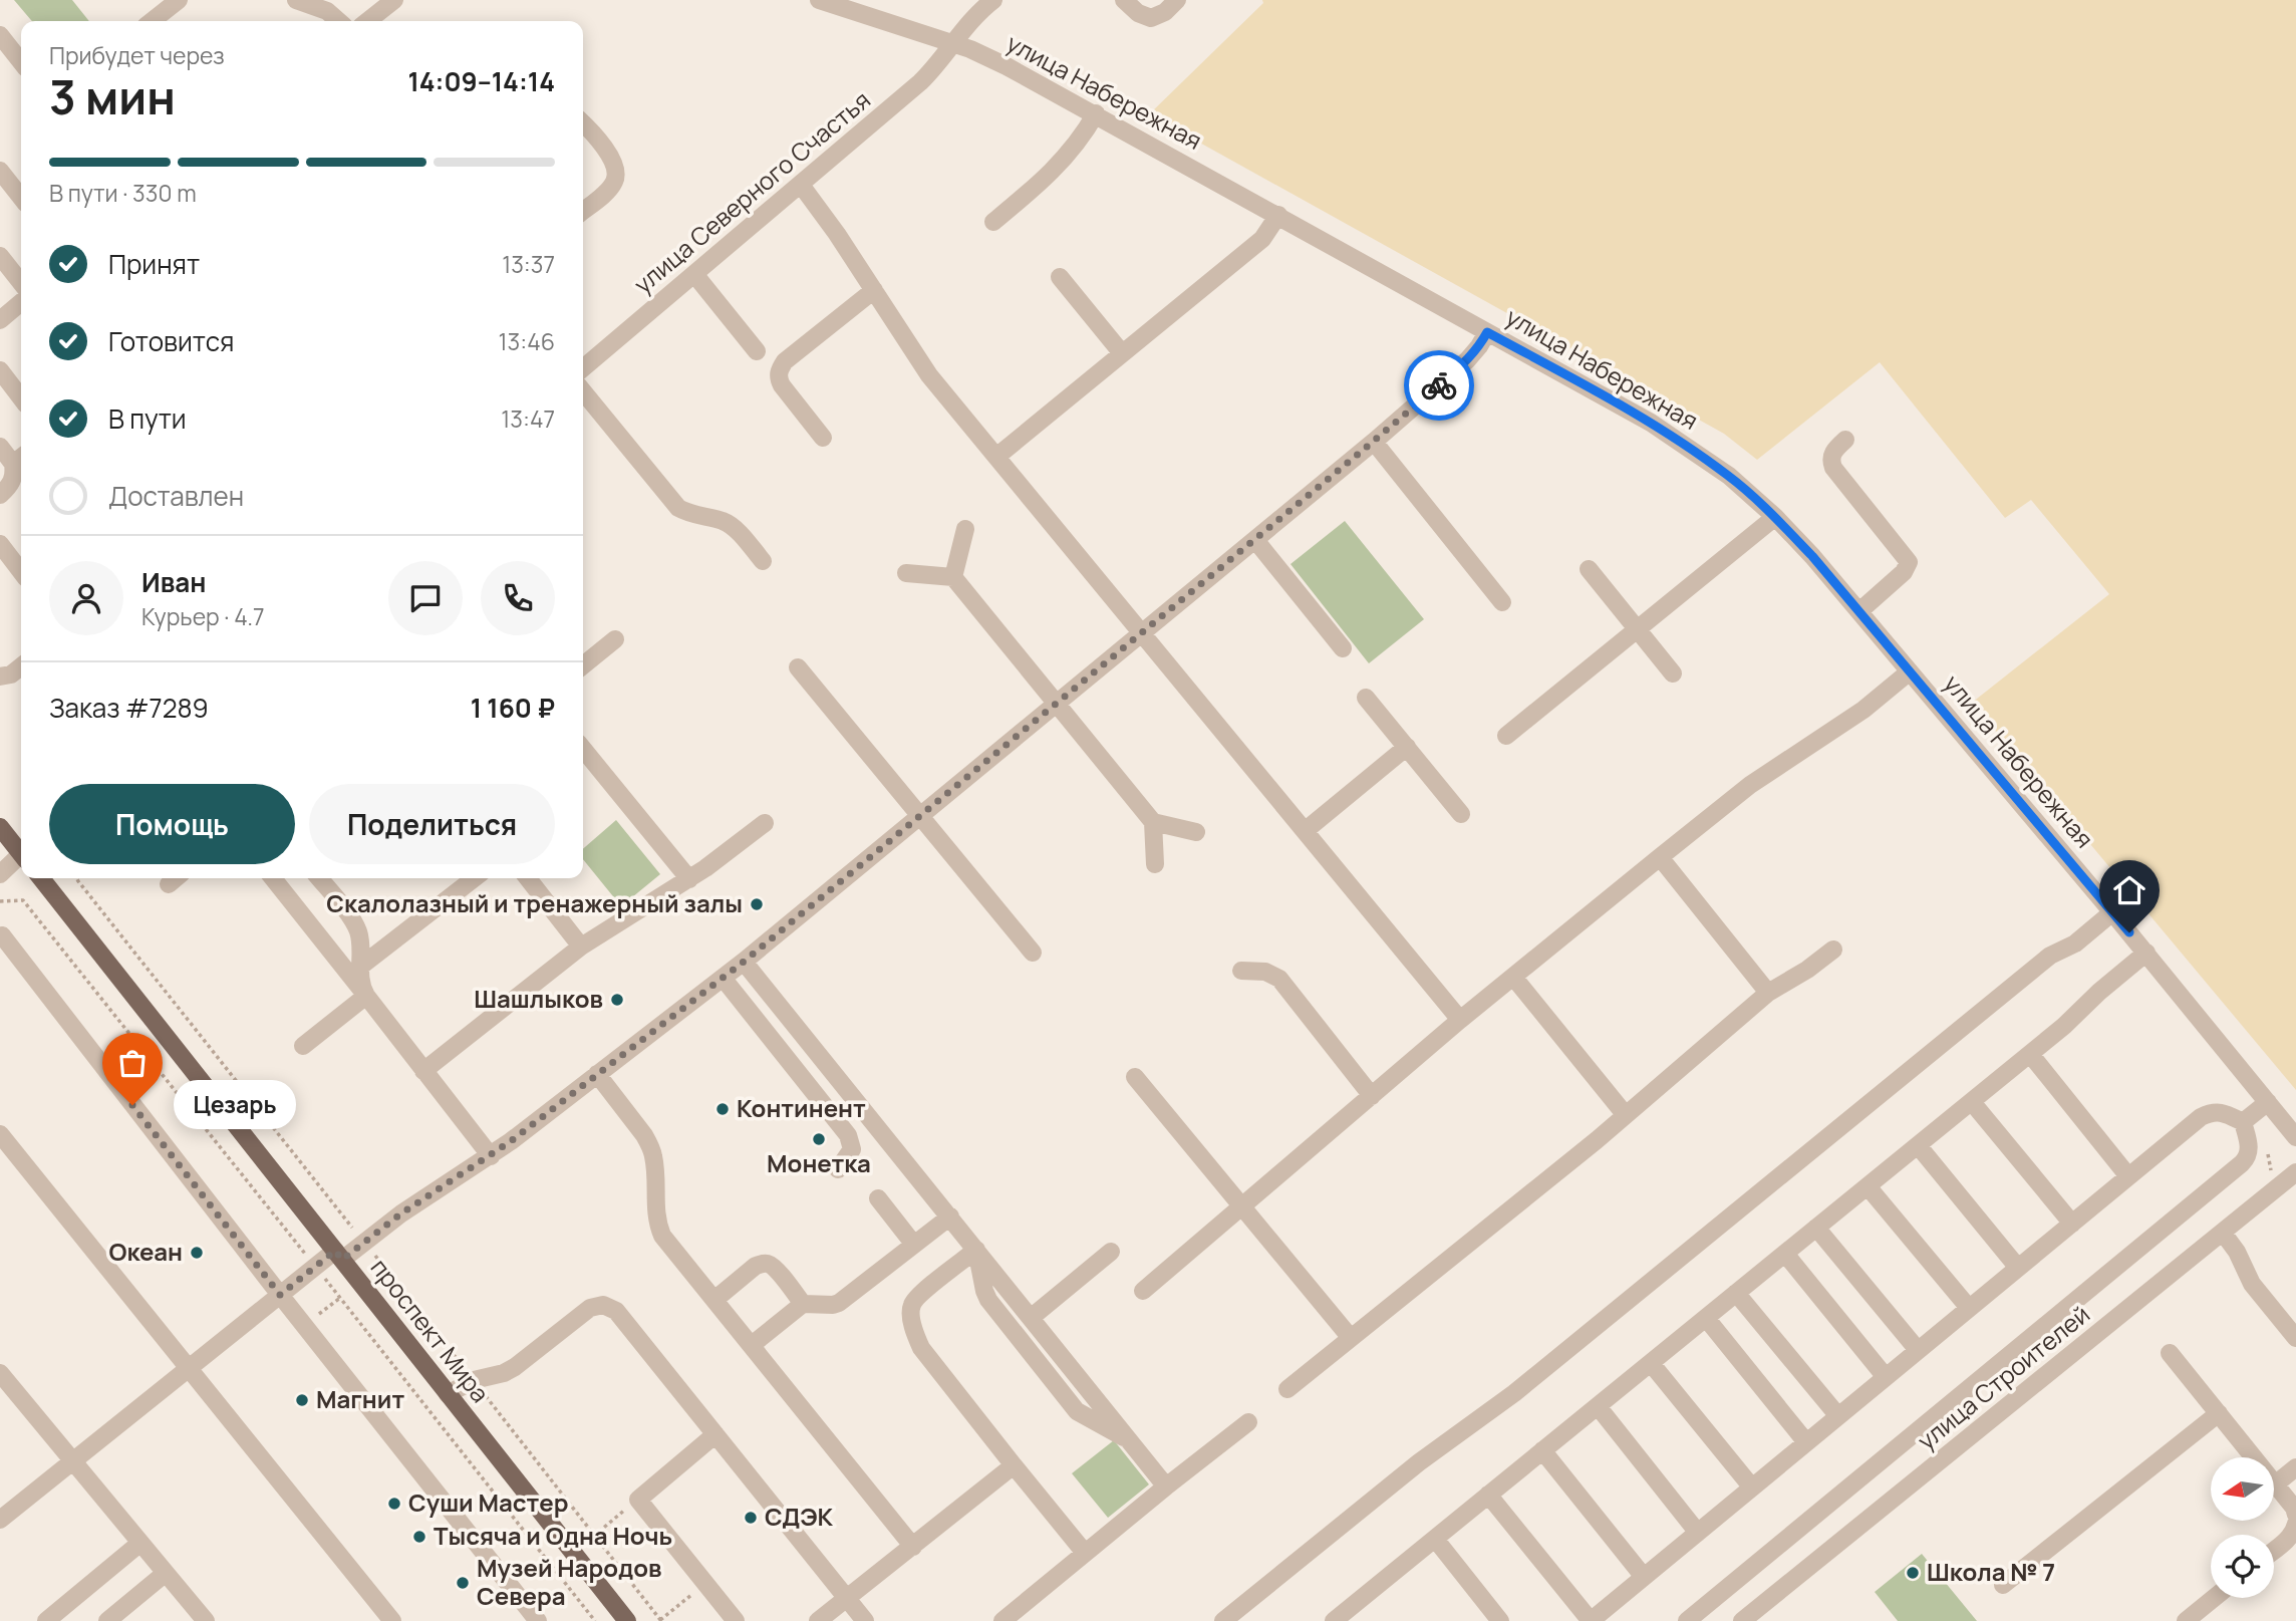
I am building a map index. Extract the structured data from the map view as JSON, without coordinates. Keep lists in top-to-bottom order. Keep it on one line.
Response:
{"streets":{"main road":["проспект Мира"],"street":["улица Набережная","улица Северного Счастья","улица Строителей"]},"crossings":[["улица Набережная","улица Северного Счастья"]],"places":["Скалолазный и тренажерный залы","Шашлыков","Цезарь","Континент","Монетка","Океан","Магнит","Суши Мастер","СДЭК","Тысяча и Одна Ночь","Школа № 7","Музей Народов Севера"],"north":"left","page":{"heading":["3 мин","Прибудет через","14:09–14:14"],"panel":["Иван","Курьер · 4.7","Заказ #7289","1 160 ₽"],"bar":"В пути · 330 m","list":[["Принят","13:37"],["Готовится","13:46"],["В пути","13:47"],"Доставлен"],"buttons":["Помощь","Поделиться"],"bubble":"Цезарь"}}
